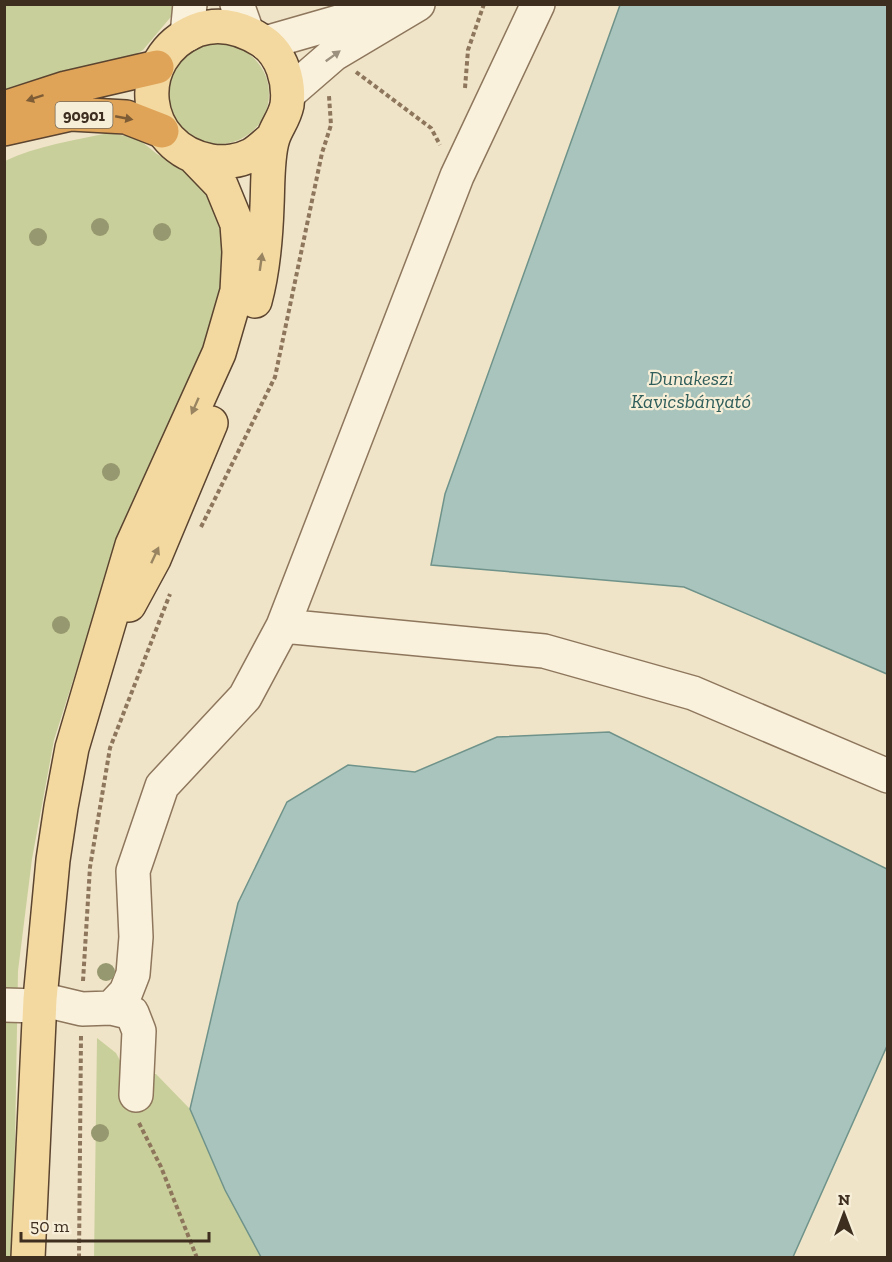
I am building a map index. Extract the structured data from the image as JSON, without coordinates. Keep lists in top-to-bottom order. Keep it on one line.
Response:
{"streets":{"highway":["90901"]},"water":["Dunakeszi Kavicsbányató"],"scale_bar":"50 m","north":"top"}
